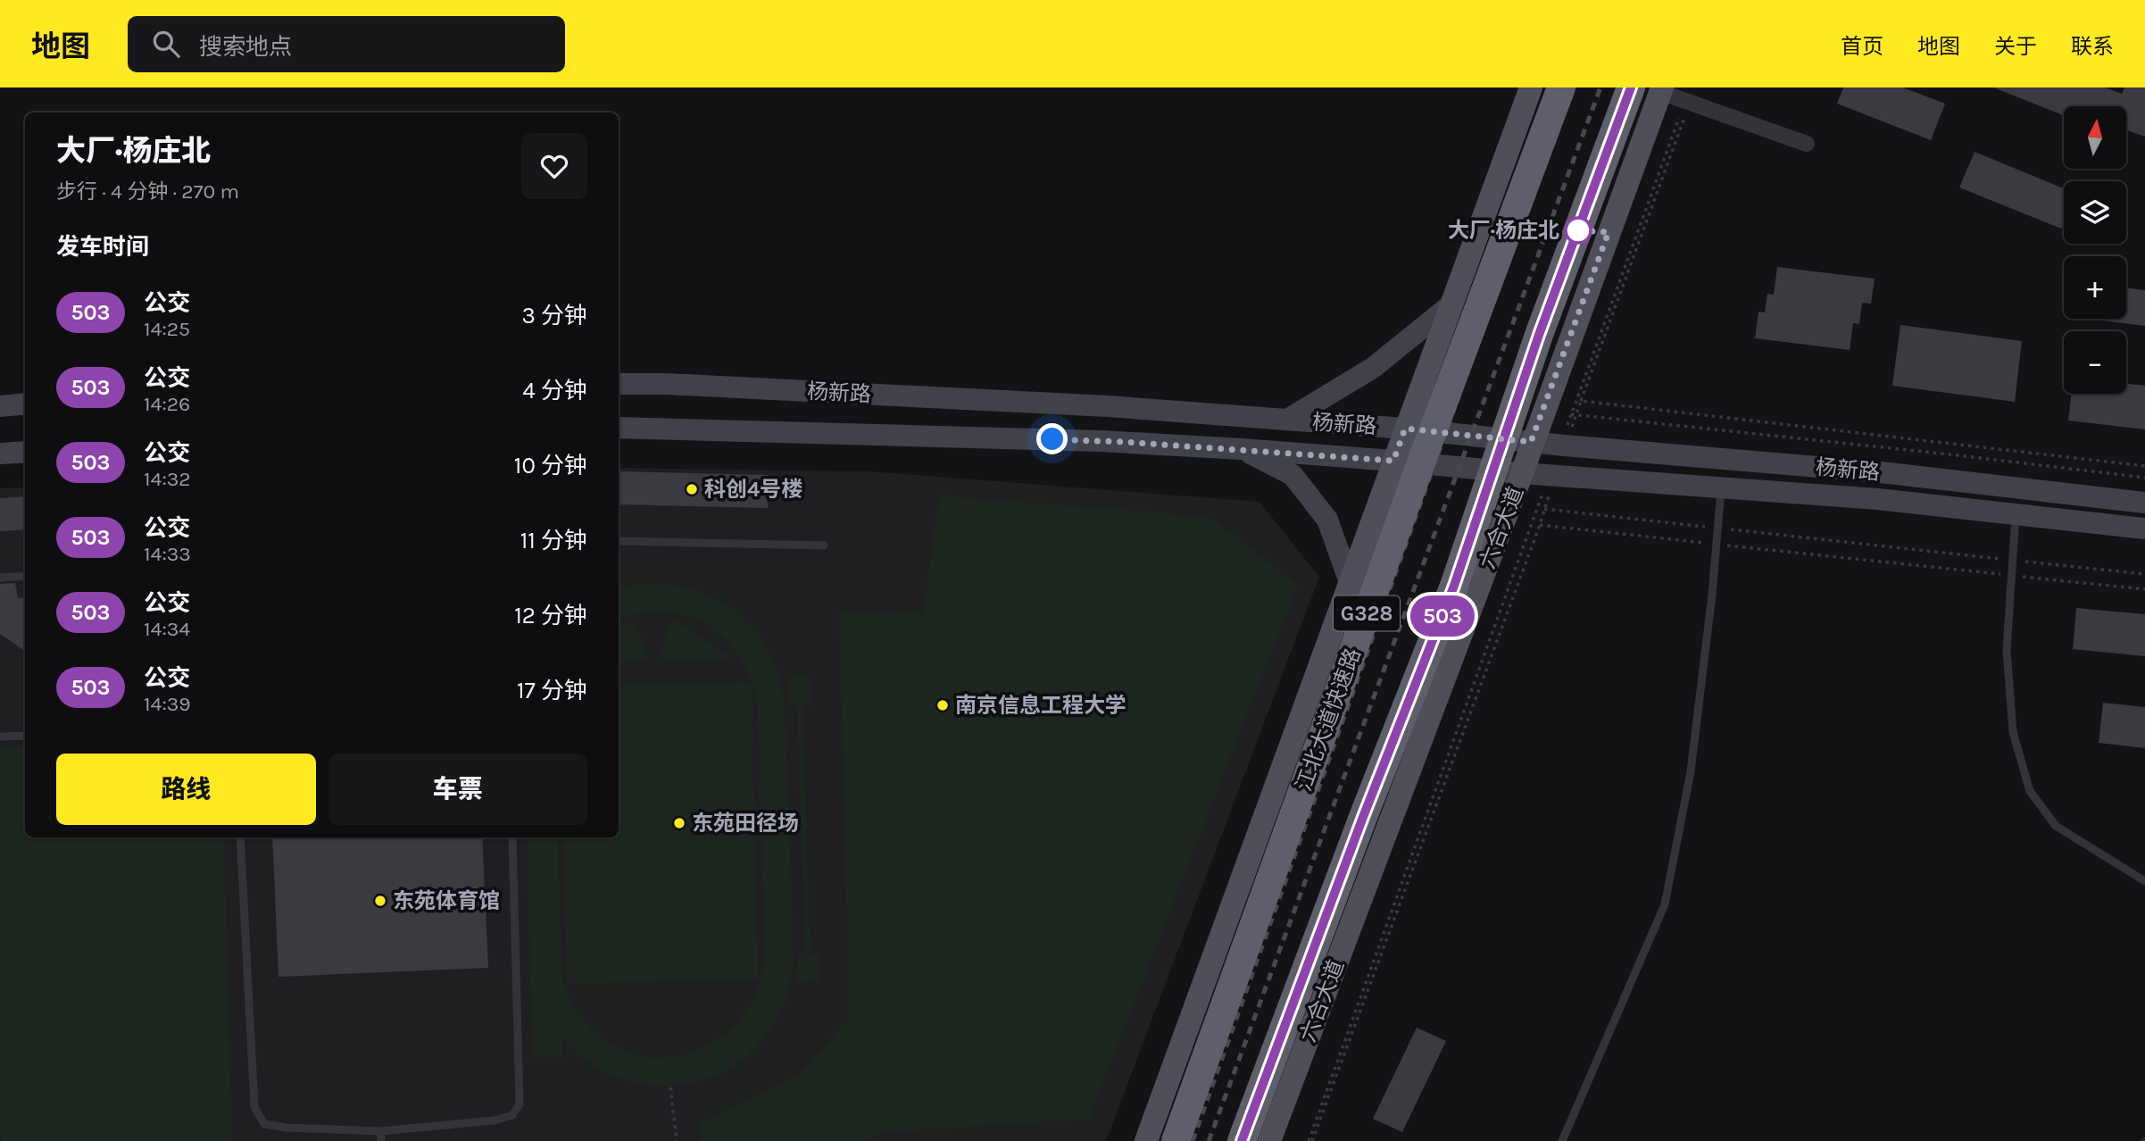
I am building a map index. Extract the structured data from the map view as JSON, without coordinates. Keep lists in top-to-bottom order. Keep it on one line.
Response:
{"streets":{"highway":["G328","江北大道快速路"],"main road":["六合大道"],"street":["杨新路"]},"crossings":[["杨新路","六合大道"],["杨新路","G328"],["G328","江北大道快速路"]],"places":["大厂·杨庄北","科创4号楼","南京信息工程大学","东苑田径场","东苑体育馆"],"lines":["bus line 503"],"north":"top","page":{"header":"地图","search":"搜索地点","nav":["首页","地图","关于","联系"],"on_map":"503","map_buttons":["+","−"],"heading":[["大厂·杨庄北","步行 · 4 分钟 · 270 m"],"发车时间"],"list":[{"mark":"503","name":"公交","note":"14:25","value":"3 分钟"},{"mark":"503","name":"公交","note":"14:26","value":"4 分钟"},{"mark":"503","name":"公交","note":"14:32","value":"10 分钟"},{"mark":"503","name":"公交","note":"14:33","value":"11 分钟"},{"mark":"503","name":"公交","note":"14:34","value":"12 分钟"},{"mark":"503","name":"公交","note":"14:39","value":"17 分钟"}],"buttons":["路线","车票"]}}
